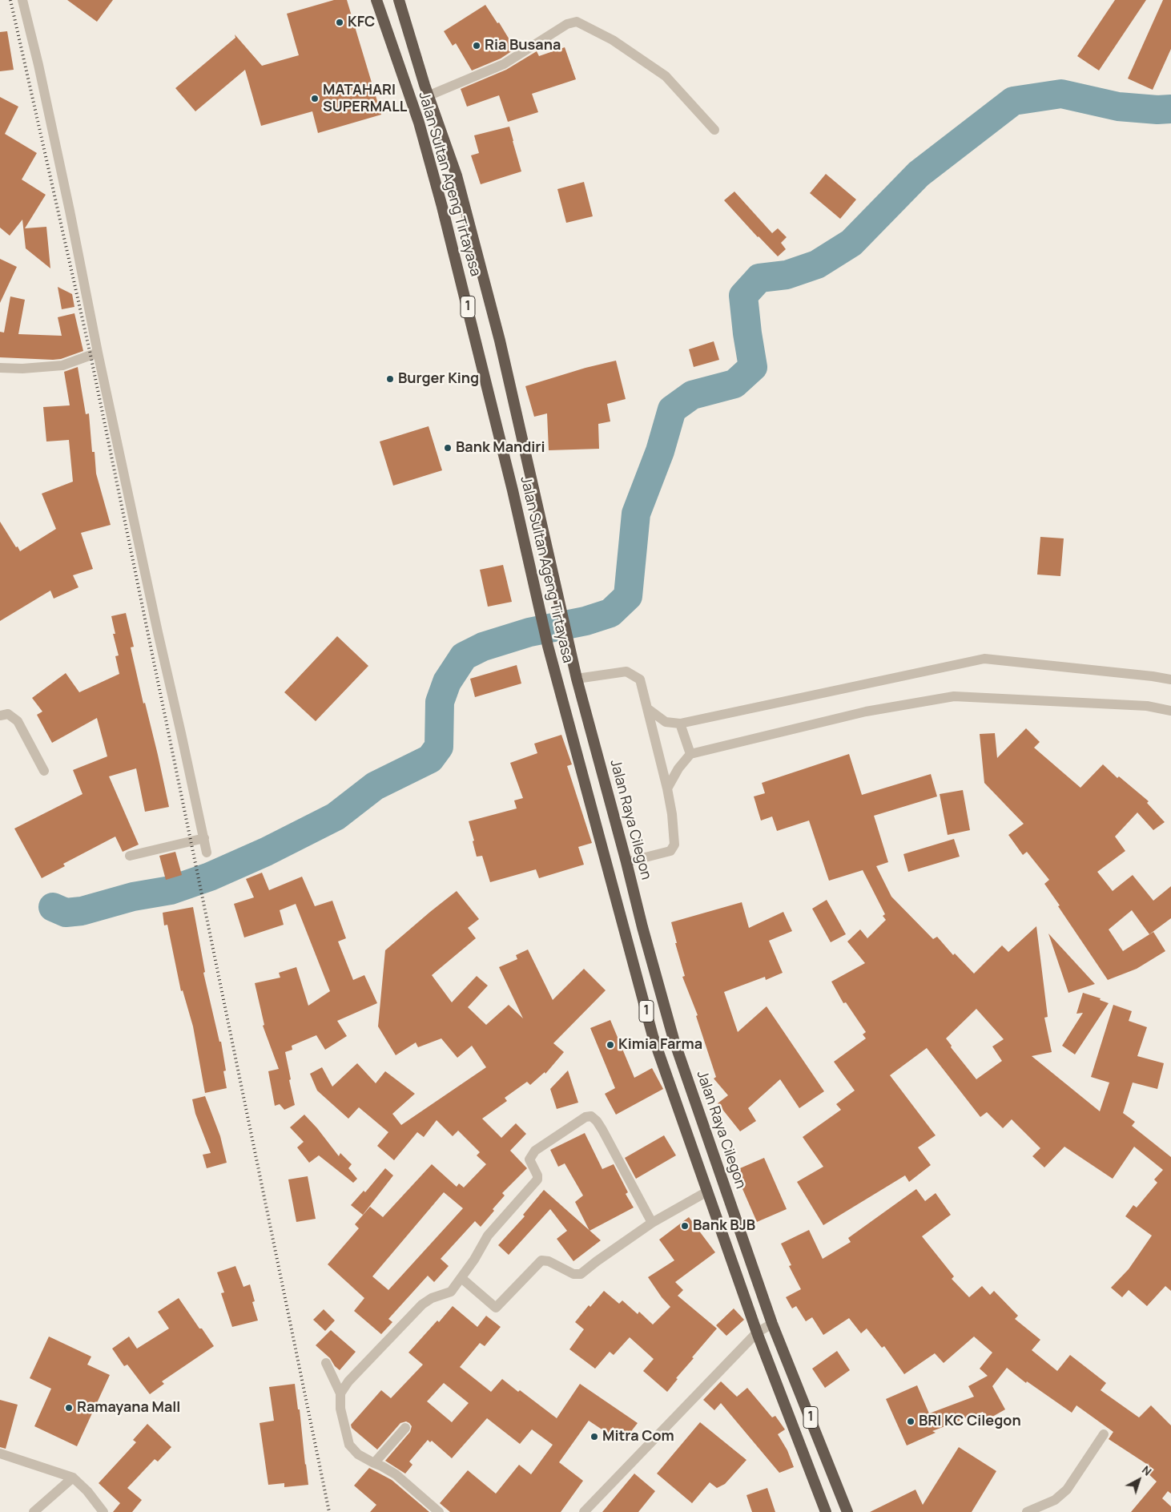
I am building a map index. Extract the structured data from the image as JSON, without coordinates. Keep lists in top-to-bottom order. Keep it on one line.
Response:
{"streets":{"highway":["Jalan Sultan Ageng Tirtayasa","1","Jalan Raya Cilegon"]},"crossings":[["Jalan Sultan Ageng Tirtayasa","1"],["Jalan Sultan Ageng Tirtayasa","Jalan Raya Cilegon"]],"places":["KFC","Ria Busana","MATAHARI SUPERMALL","Burger King","Bank Mandiri","Kimia Farma","Bank BJB","Ramayana Mall","BRI KC Cilegon","Mitra Com"],"north":"top right"}
